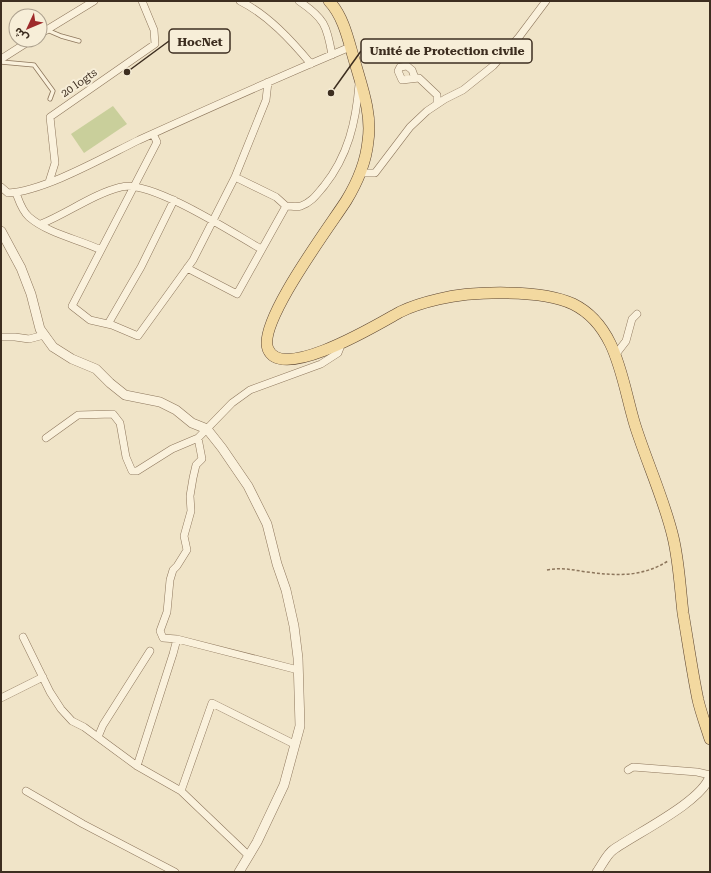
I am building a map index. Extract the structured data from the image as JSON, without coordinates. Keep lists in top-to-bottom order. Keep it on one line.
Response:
{"streets":{"street":["20 logts"]},"places":["HocNet","Unité de Protection civile"],"north":"bottom left"}
